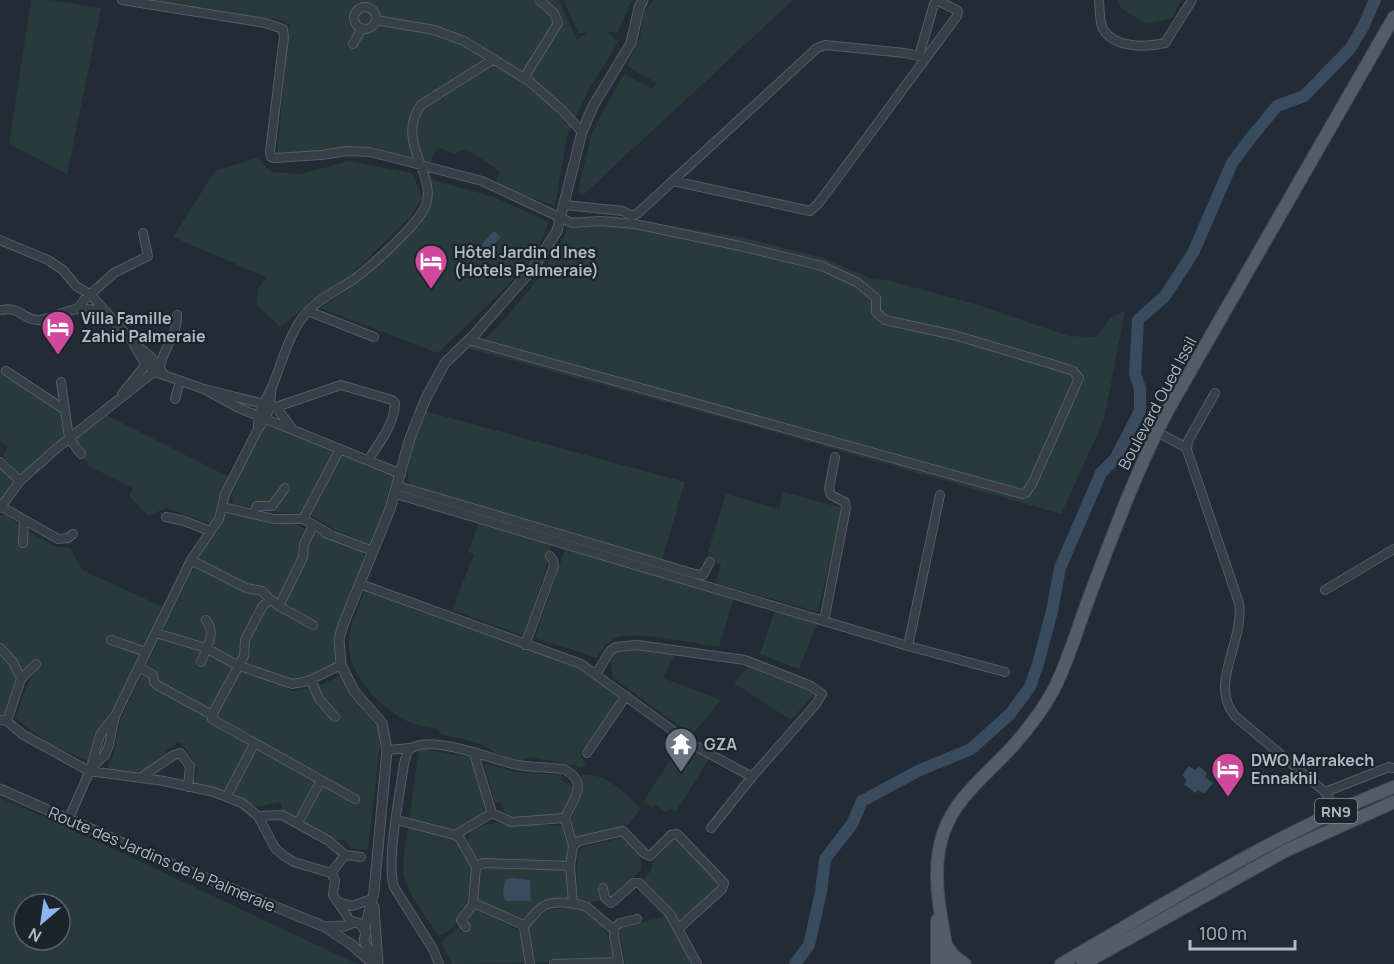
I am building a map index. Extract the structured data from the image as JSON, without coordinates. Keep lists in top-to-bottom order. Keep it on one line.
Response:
{"streets":{"main road":["Boulevard Oued Issil","RN9"],"street":["Route des Jardins de la Palmeraie"]},"places":{"hotel":["Hôtel Jardin d Ines (Hotels Palmeraie)","Villa Famille Zahid Palmeraie","DWO Marrakech Ennakhil"],"temple":["GZA"]},"scale_bar":"100 m","north":"bottom left"}
